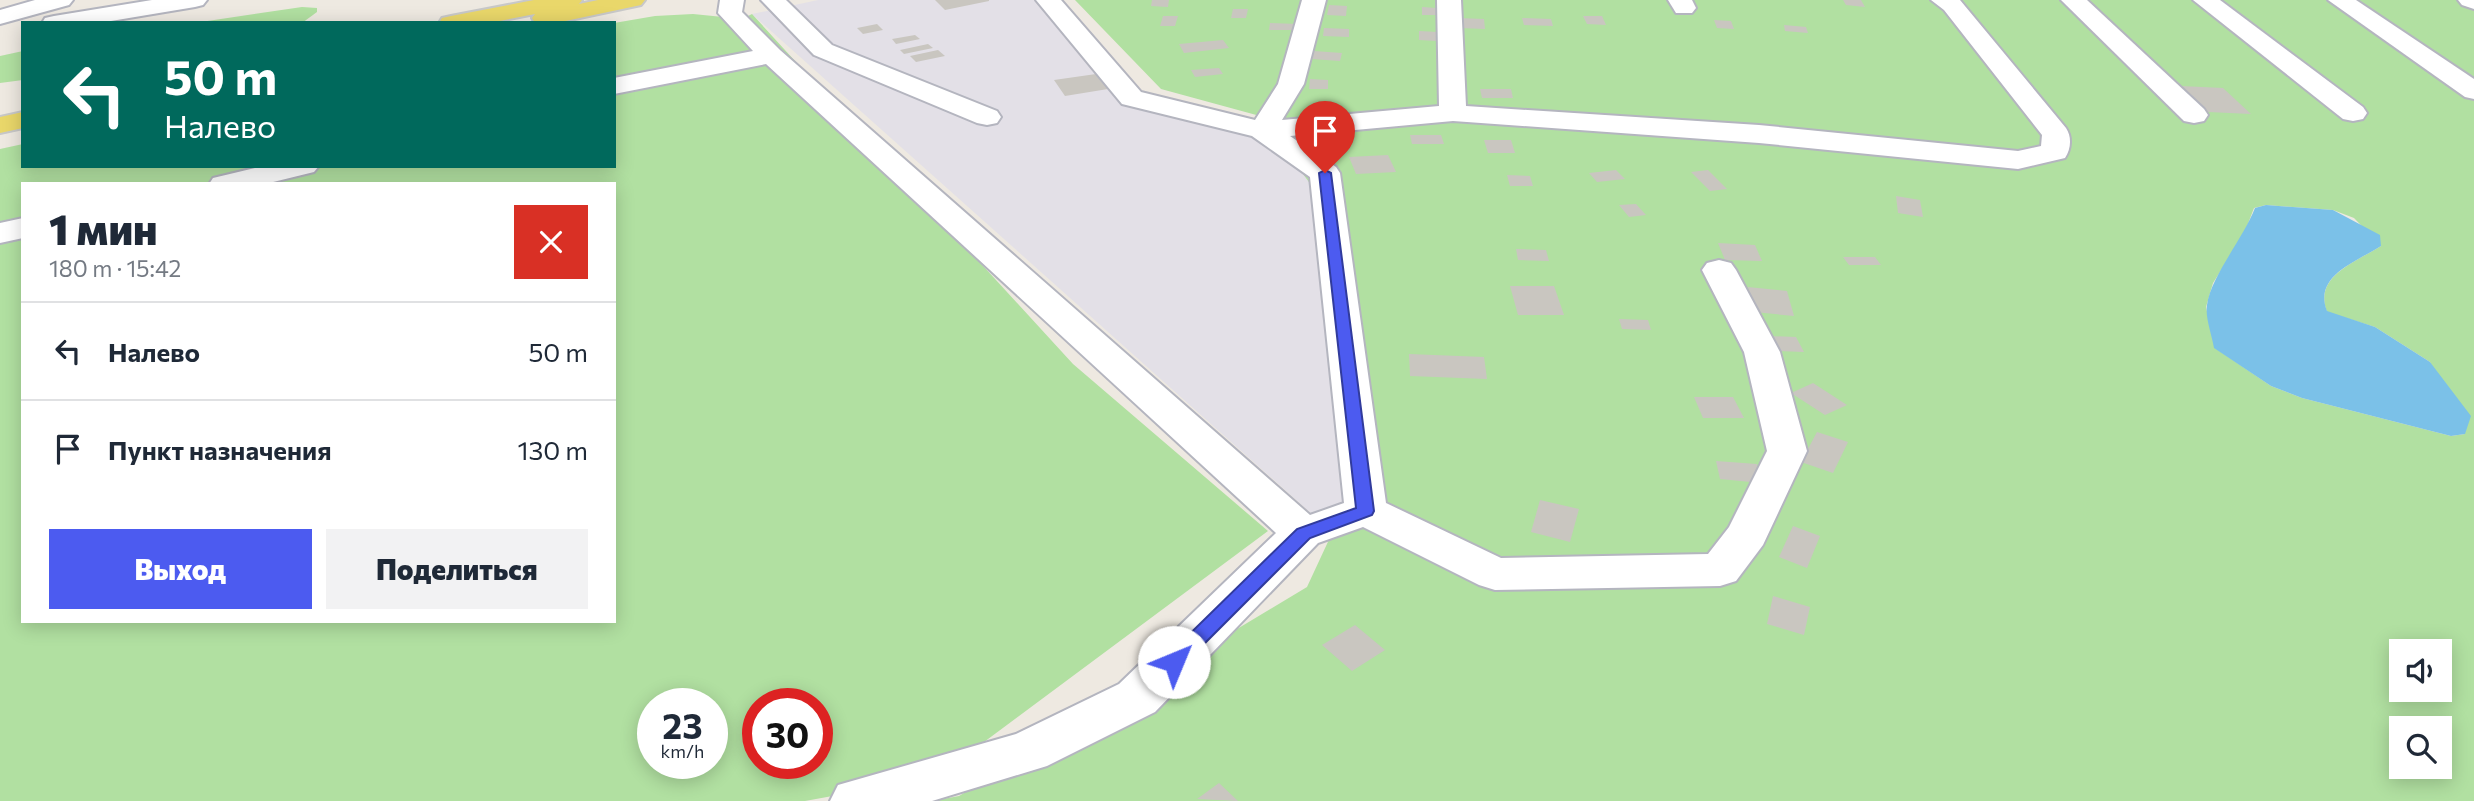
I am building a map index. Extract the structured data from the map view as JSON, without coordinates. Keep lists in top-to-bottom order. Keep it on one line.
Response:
{"page":{"turn":["50 m","Налево"],"heading":["1 мин","180 m · 15:42"],"list":[{"name":"Налево","value":"50 m"},{"name":"Пункт назначения","value":"130 m"}],"buttons":["Выход","Поделиться"],"speed":"23 km/h","limit":"30"}}
